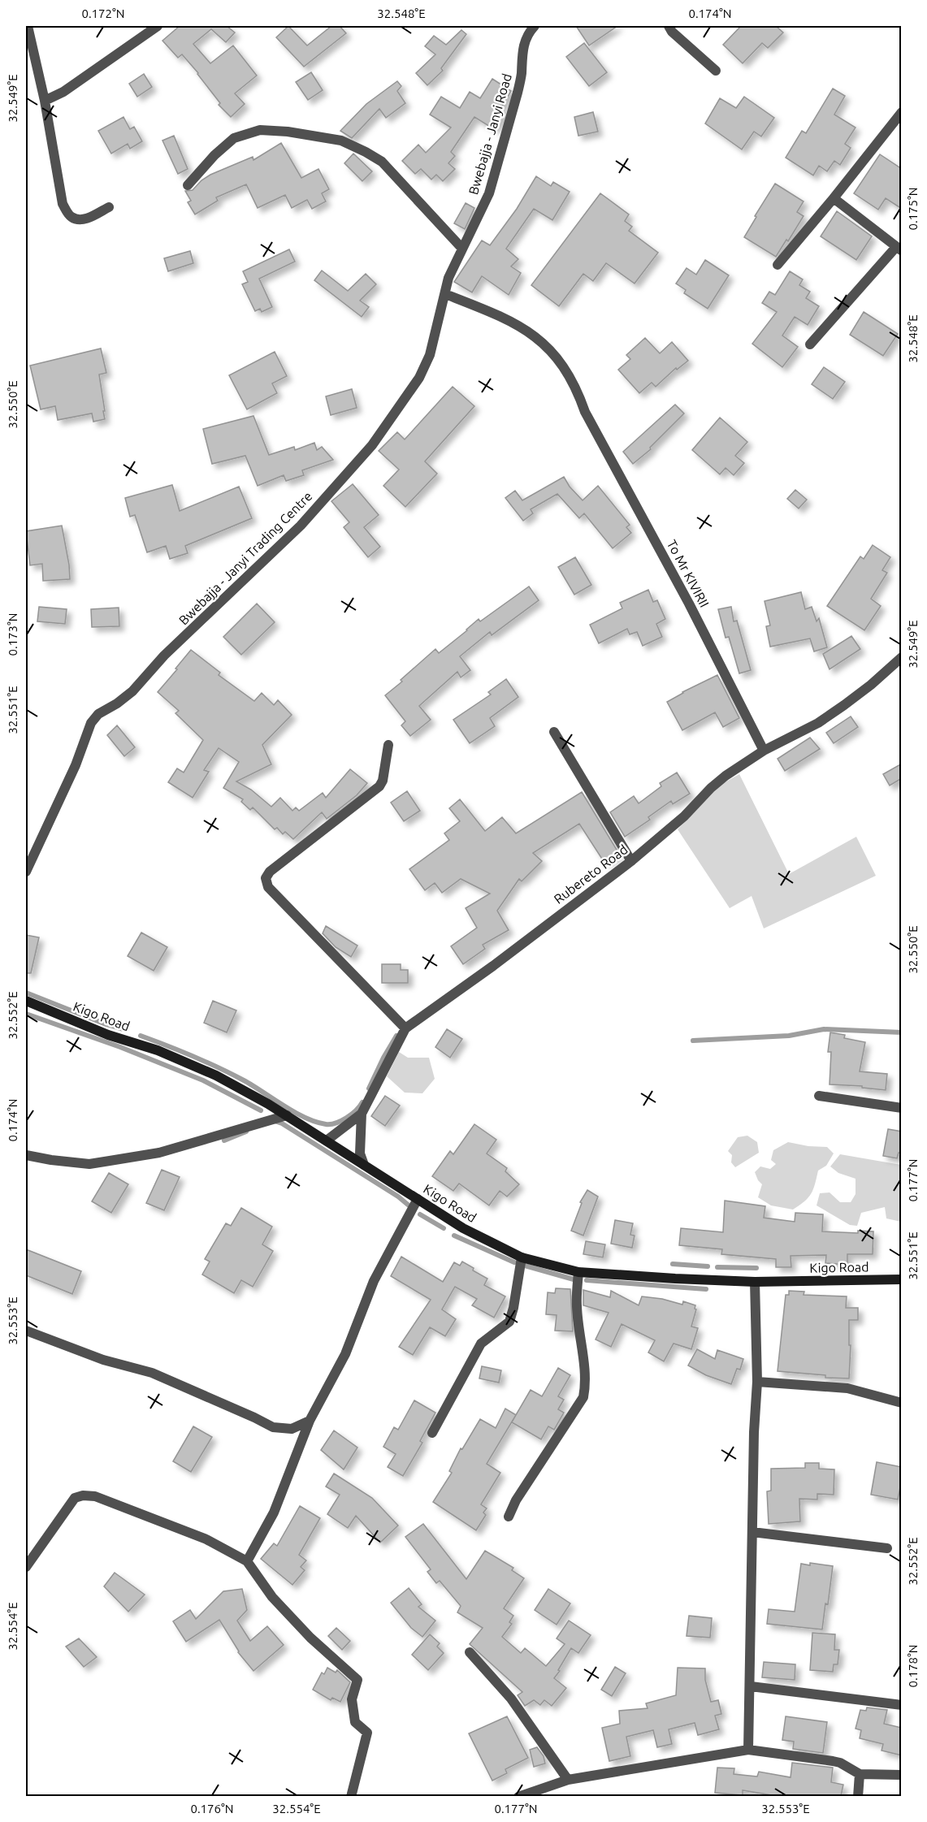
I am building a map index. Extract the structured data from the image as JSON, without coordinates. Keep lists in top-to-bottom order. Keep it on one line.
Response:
{"streets":{"street":["Bwebajja - Janyi Road","Bwebajja - Janyi Trading Centre","To Mr KIVIRII","Rubereto Road","Kigo Road"]},"crossings":[["Bwebajja - Janyi Road","Bwebajja - Janyi Trading Centre"],["Bwebajja - Janyi Trading Centre","To Mr KIVIRII"],["To Mr KIVIRII","Rubereto Road"],["Rubereto Road","Kigo Road"]],"coordinates":["0.172°N","32.548°E","0.174°N","32.549°E","0.175°N","32.550°E","0.173°N","32.551°E","32.552°E","0.177°N","32.553°E","32.554°E","0.178°N","0.176°N"]}
